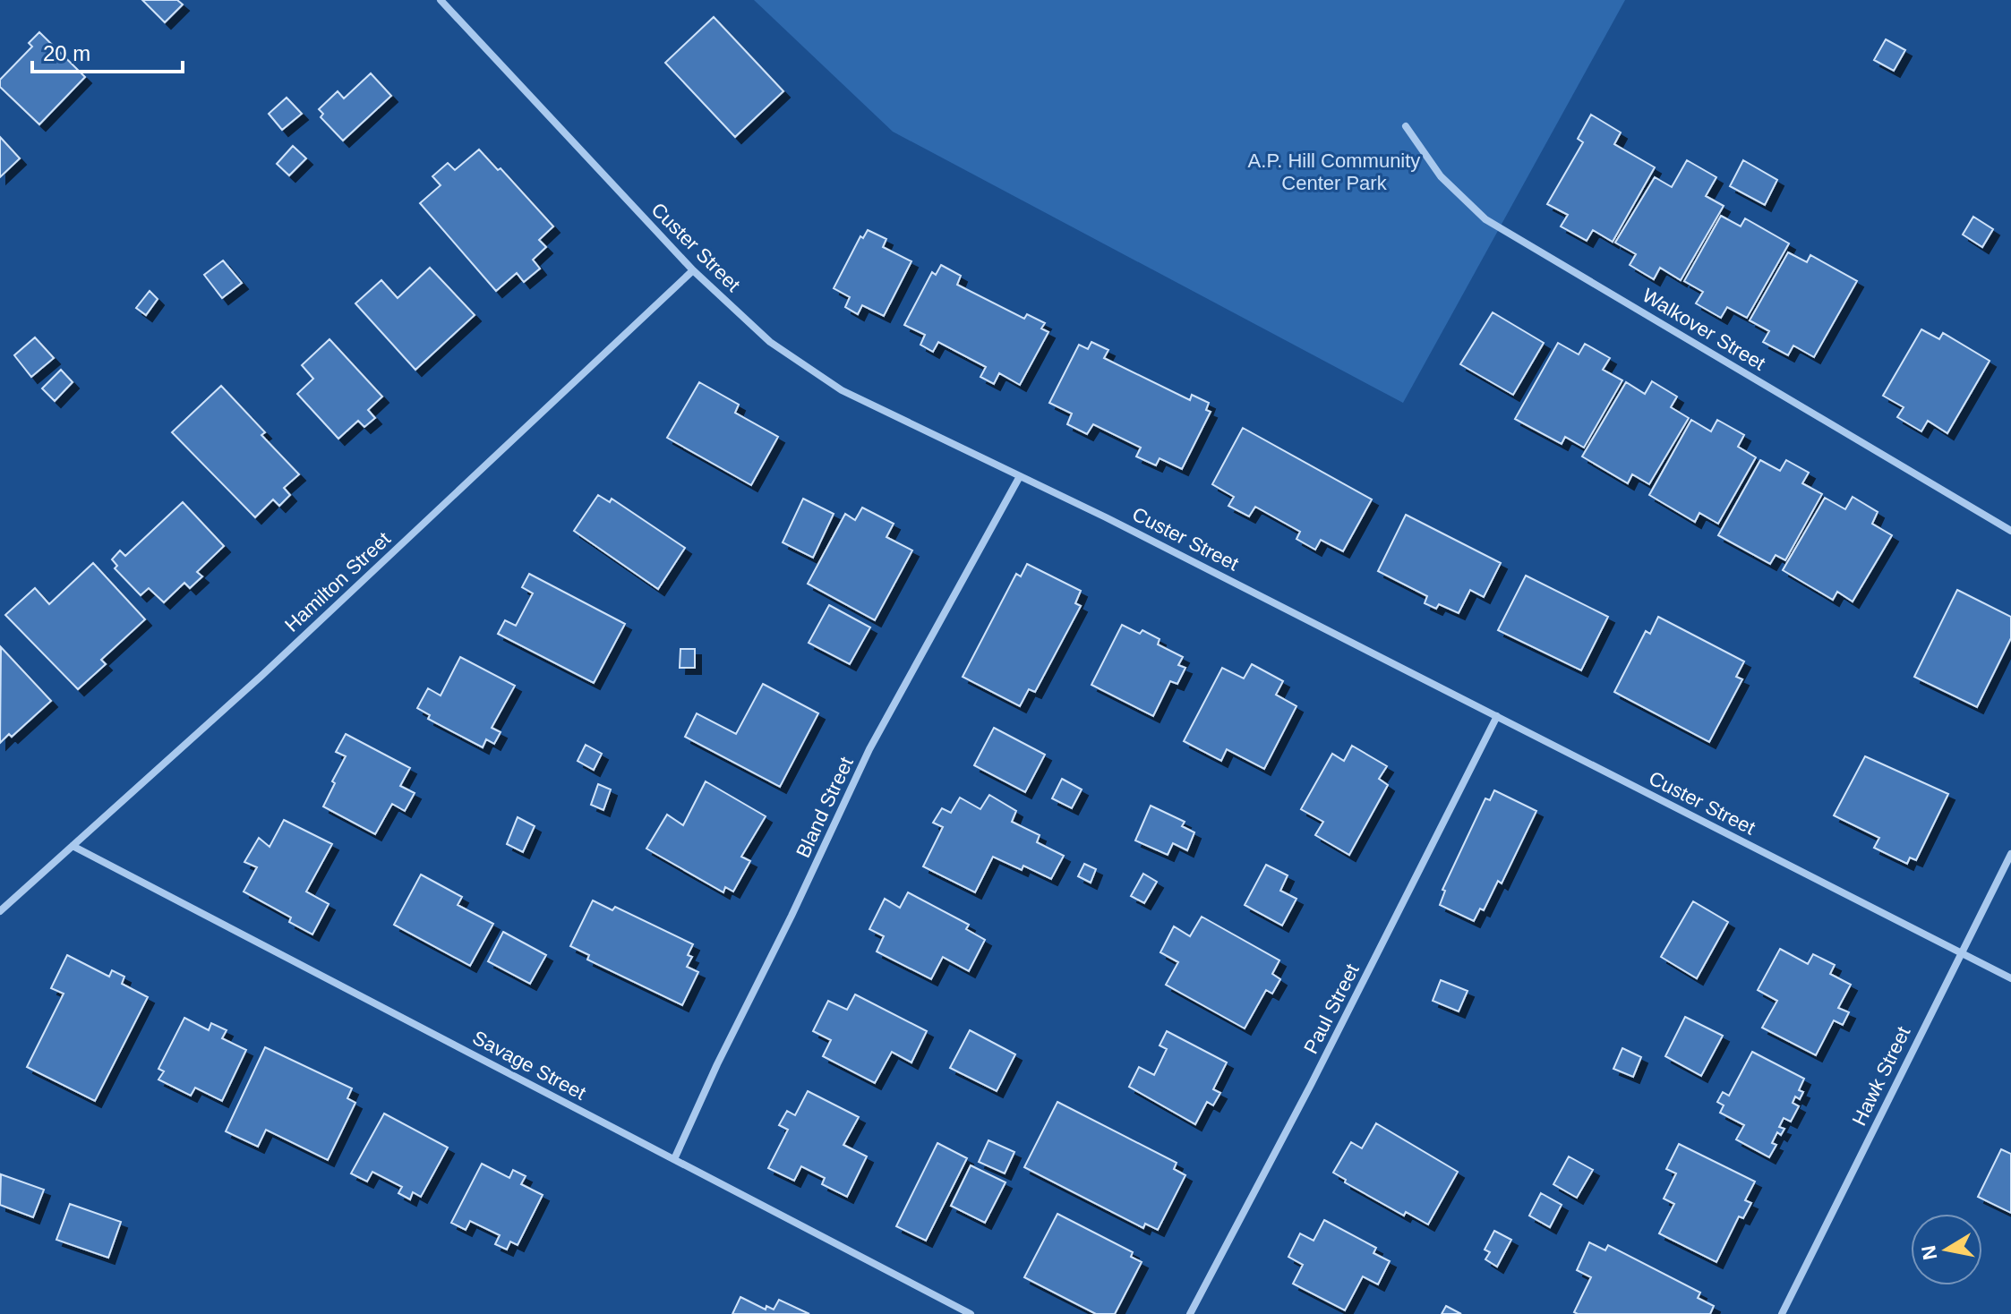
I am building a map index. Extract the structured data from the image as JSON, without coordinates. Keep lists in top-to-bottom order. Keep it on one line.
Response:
{"streets":{"street":["Custer Street","Walkover Street","Hamilton Street","Bland Street","Paul Street","Savage Street","Hawk Street"]},"crossings":[["Custer Street","Hamilton Street"],["Custer Street","Bland Street"],["Custer Street","Paul Street"],["Custer Street","Hawk Street"],["Hamilton Street","Savage Street"],["Bland Street","Savage Street"]],"parks":["A.P. Hill Community Center Park"],"scale_bar":"20 m","north":"left"}
